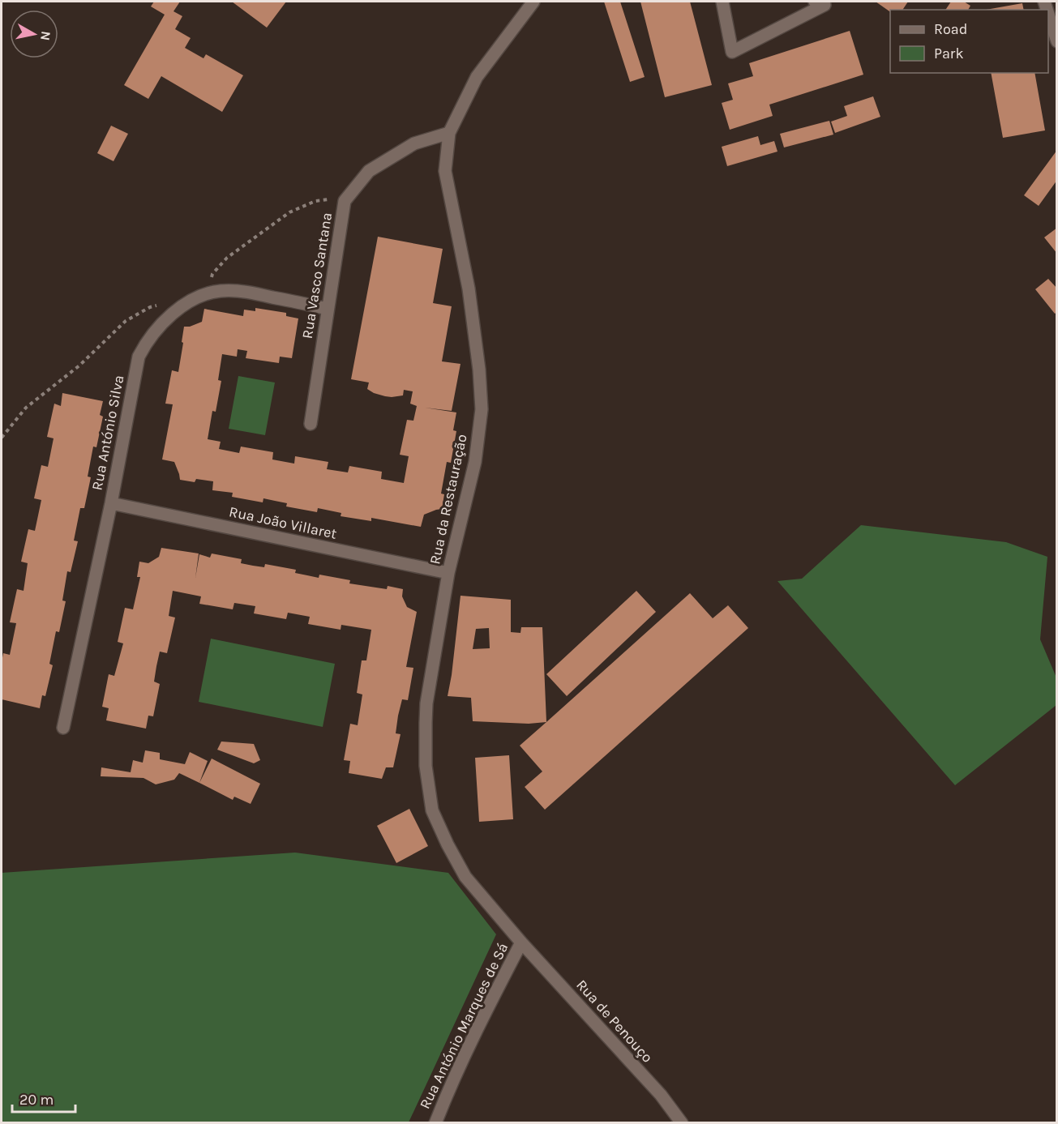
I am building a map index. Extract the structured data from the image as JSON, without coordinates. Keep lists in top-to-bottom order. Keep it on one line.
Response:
{"streets":{"street":["Rua Vasco Santana","Rua António Silva","Rua da Restauração","Rua João Villaret","Rua de Penouço","Rua António Marques de Sá"]},"crossings":[["Rua Vasco Santana","Rua António Silva"],["Rua Vasco Santana","Rua da Restauração"],["Rua António Silva","Rua João Villaret"],["Rua da Restauração","Rua João Villaret"],["Rua da Restauração","Rua de Penouço"],["Rua da Restauração","Rua António Marques de Sá"],["Rua de Penouço","Rua António Marques de Sá"]],"legend":["Road","Park"],"scale_bar":"20 m","north":"right"}
